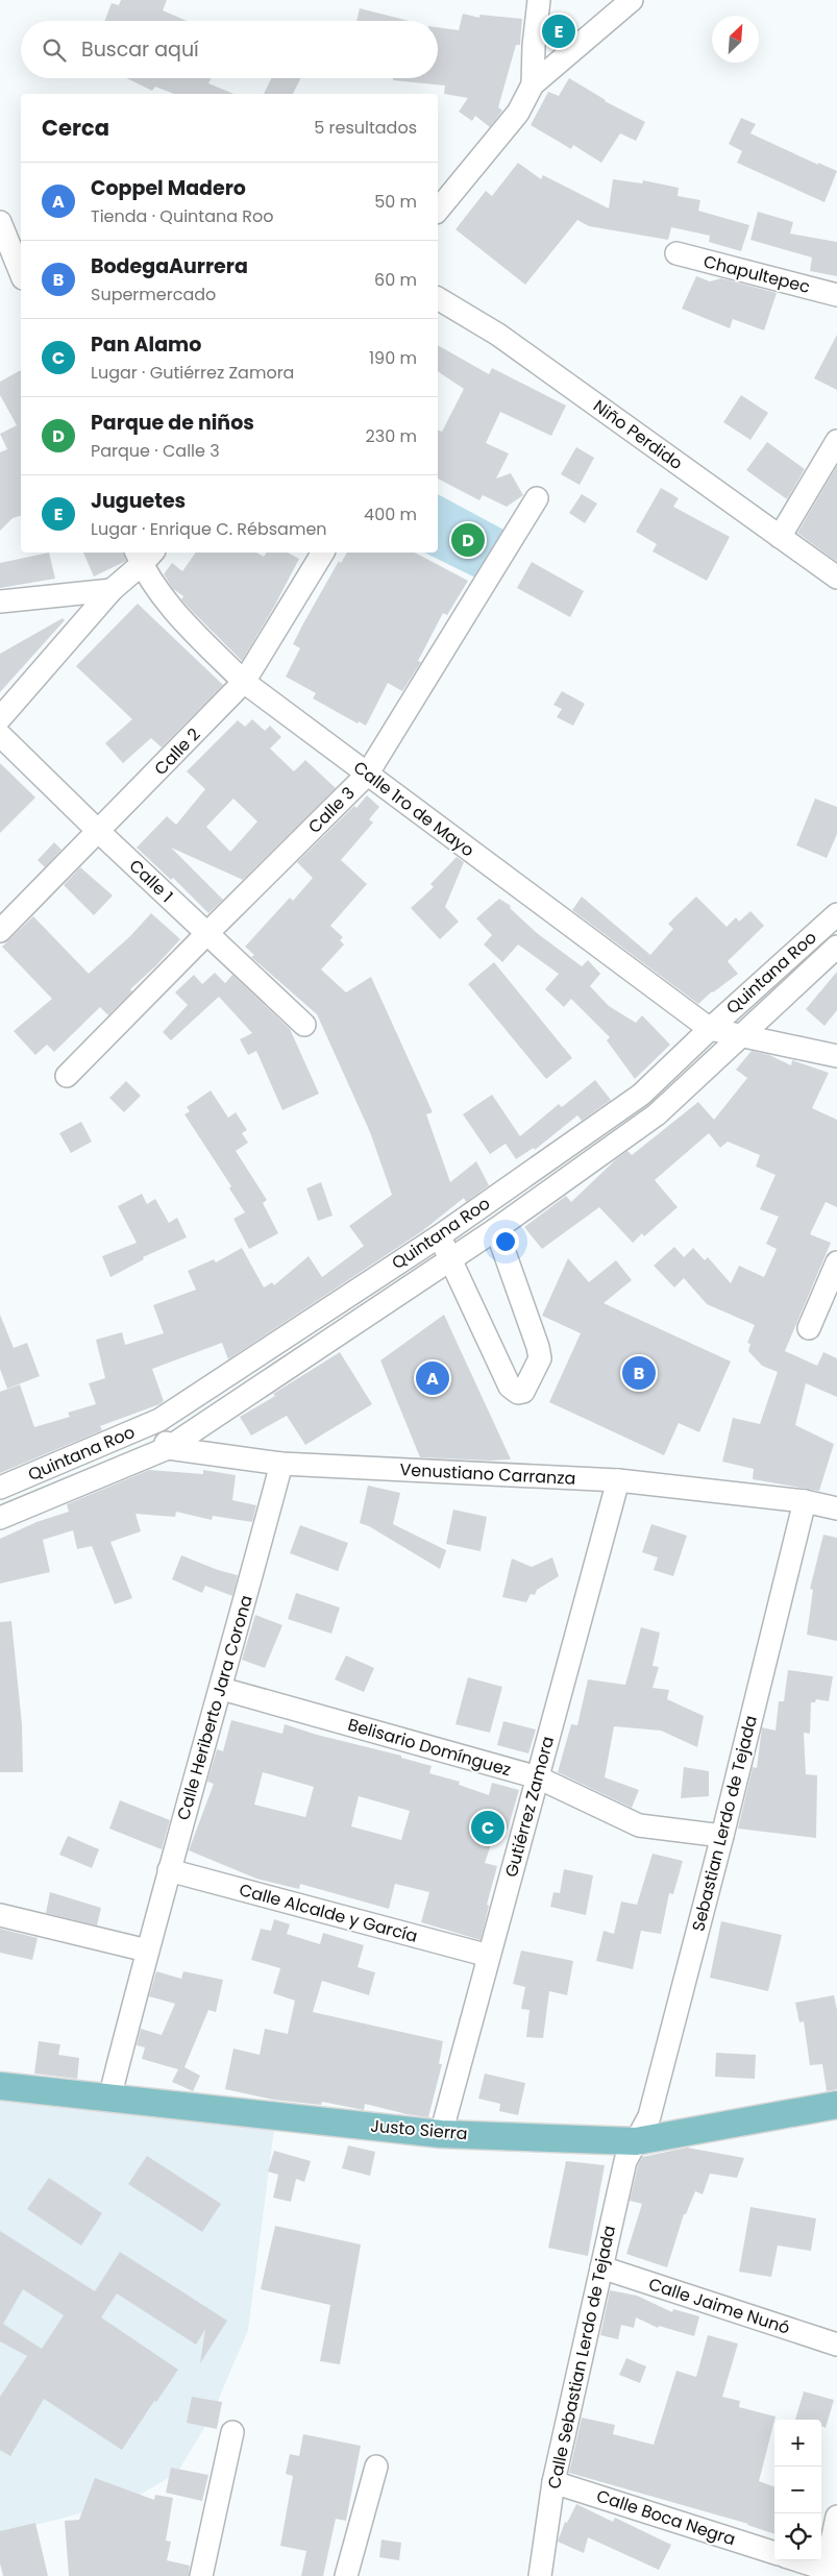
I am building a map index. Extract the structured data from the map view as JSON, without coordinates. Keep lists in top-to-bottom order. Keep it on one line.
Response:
{"streets":{"main road":["Justo Sierra"],"street":["Chapultepec","Niño Perdido","Calle 2","Calle 1ro de Mayo","Calle 3","Calle 1","Quintana Roo","Venustiano Carranza","Calle Heriberto Jara Corona","Belisario Domínguez","Gutiérrez Zamora","Sebastian Lerdo de Tejada","Calle Alcalde y García","Calle Jaime Nunó","Calle Sebastian Lerdo de Tejada","Calle Boca Negra"]},"crossings":[["Calle 2","Calle 1ro de Mayo"],["Calle 2","Calle 1"],["Calle 1ro de Mayo","Calle 3"],["Calle 1ro de Mayo","Quintana Roo"],["Calle 3","Calle 1"],["Quintana Roo","Venustiano Carranza"],["Venustiano Carranza","Calle Heriberto Jara Corona"],["Venustiano Carranza","Gutiérrez Zamora"],["Venustiano Carranza","Sebastian Lerdo de Tejada"],["Calle Heriberto Jara Corona","Belisario Domínguez"],["Calle Heriberto Jara Corona","Calle Alcalde y García"],["Calle Heriberto Jara Corona","Justo Sierra"],["Belisario Domínguez","Gutiérrez Zamora"],["Belisario Domínguez","Sebastian Lerdo de Tejada"],["Gutiérrez Zamora","Calle Alcalde y García"],["Gutiérrez Zamora","Justo Sierra"],["Sebastian Lerdo de Tejada","Justo Sierra"],["Sebastian Lerdo de Tejada","Calle Sebastian Lerdo de Tejada"],["Justo Sierra","Calle Sebastian Lerdo de Tejada"],["Calle Jaime Nunó","Calle Sebastian Lerdo de Tejada"],["Calle Sebastian Lerdo de Tejada","Calle Boca Negra"]],"north":"top right","page":{"pins":["E","D","B","A","C"],"search":"Buscar aquí","heading":["Cerca","5 resultados"],"list":[{"mark":"A","name":"Coppel Madero","note":"Tienda · Quintana Roo","value":"50 m"},{"mark":"B","name":"BodegaAurrera","note":"Supermercado","value":"60 m"},{"mark":"C","name":"Pan Alamo","note":"Lugar · Gutiérrez Zamora","value":"190 m"},{"mark":"D","name":"Parque de niños","note":"Parque · Calle 3","value":"230 m"},{"mark":"E","name":"Juguetes","note":"Lugar · Enrique C. Rébsamen","value":"400 m"}],"map_buttons":["+","−"]}}
